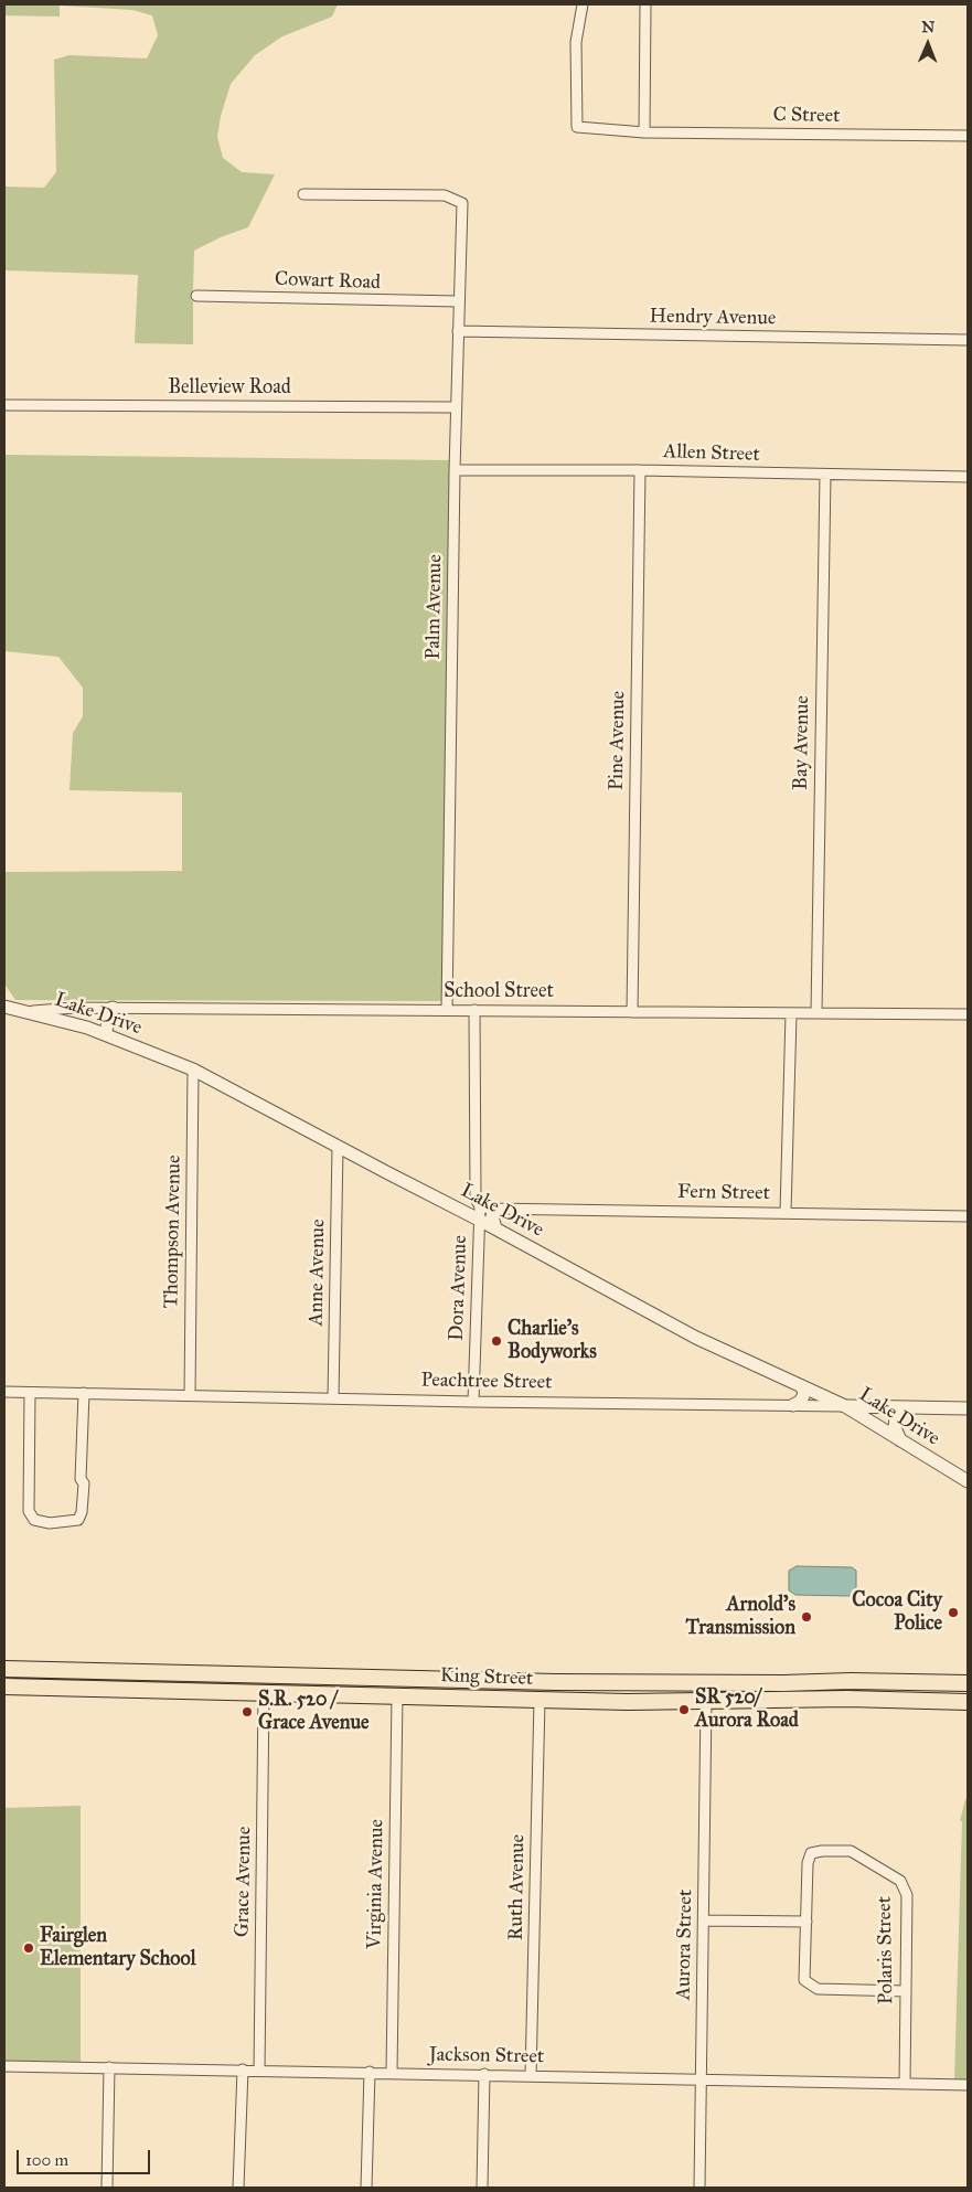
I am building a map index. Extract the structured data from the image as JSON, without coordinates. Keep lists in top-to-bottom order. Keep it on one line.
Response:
{"streets":{"main road":["King Street"],"street":["C Street","Cowart Road","Hendry Avenue","Belleview Road","Allen Street","Palm Avenue","Pine Avenue","Bay Avenue","School Street","Lake Drive","Fern Street","Thompson Avenue","Anne Avenue","Dora Avenue","Peachtree Street","Grace Avenue","Virginia Avenue","Ruth Avenue","Aurora Street","Polaris Street","Jackson Street"]},"crossings":[["Cowart Road","Palm Avenue"],["Hendry Avenue","Palm Avenue"],["Belleview Road","Palm Avenue"],["Allen Street","Palm Avenue"],["Allen Street","Pine Avenue"],["Allen Street","Bay Avenue"],["Palm Avenue","School Street"],["Pine Avenue","School Street"],["Bay Avenue","School Street"],["School Street","Lake Drive"],["School Street","Dora Avenue"],["Lake Drive","Fern Street"],["Lake Drive","Thompson Avenue"],["Lake Drive","Anne Avenue"],["Lake Drive","Dora Avenue"],["Lake Drive","Peachtree Street"],["Fern Street","Dora Avenue"],["Thompson Avenue","Peachtree Street"],["Anne Avenue","Peachtree Street"],["Dora Avenue","Peachtree Street"],["King Street","Grace Avenue"],["King Street","Virginia Avenue"],["King Street","Ruth Avenue"],["King Street","Aurora Street"],["Grace Avenue","Jackson Street"],["Virginia Avenue","Jackson Street"],["Ruth Avenue","Jackson Street"],["Aurora Street","Jackson Street"],["Polaris Street","Jackson Street"]],"places":["Charlie's Bodyworks","Cocoa City Police","Arnold's Transmission","SR 520/ Aurora Road","S.R. 520 / Grace Avenue","Fairglen Elementary School"],"scale_bar":"100 m","north":"top"}
